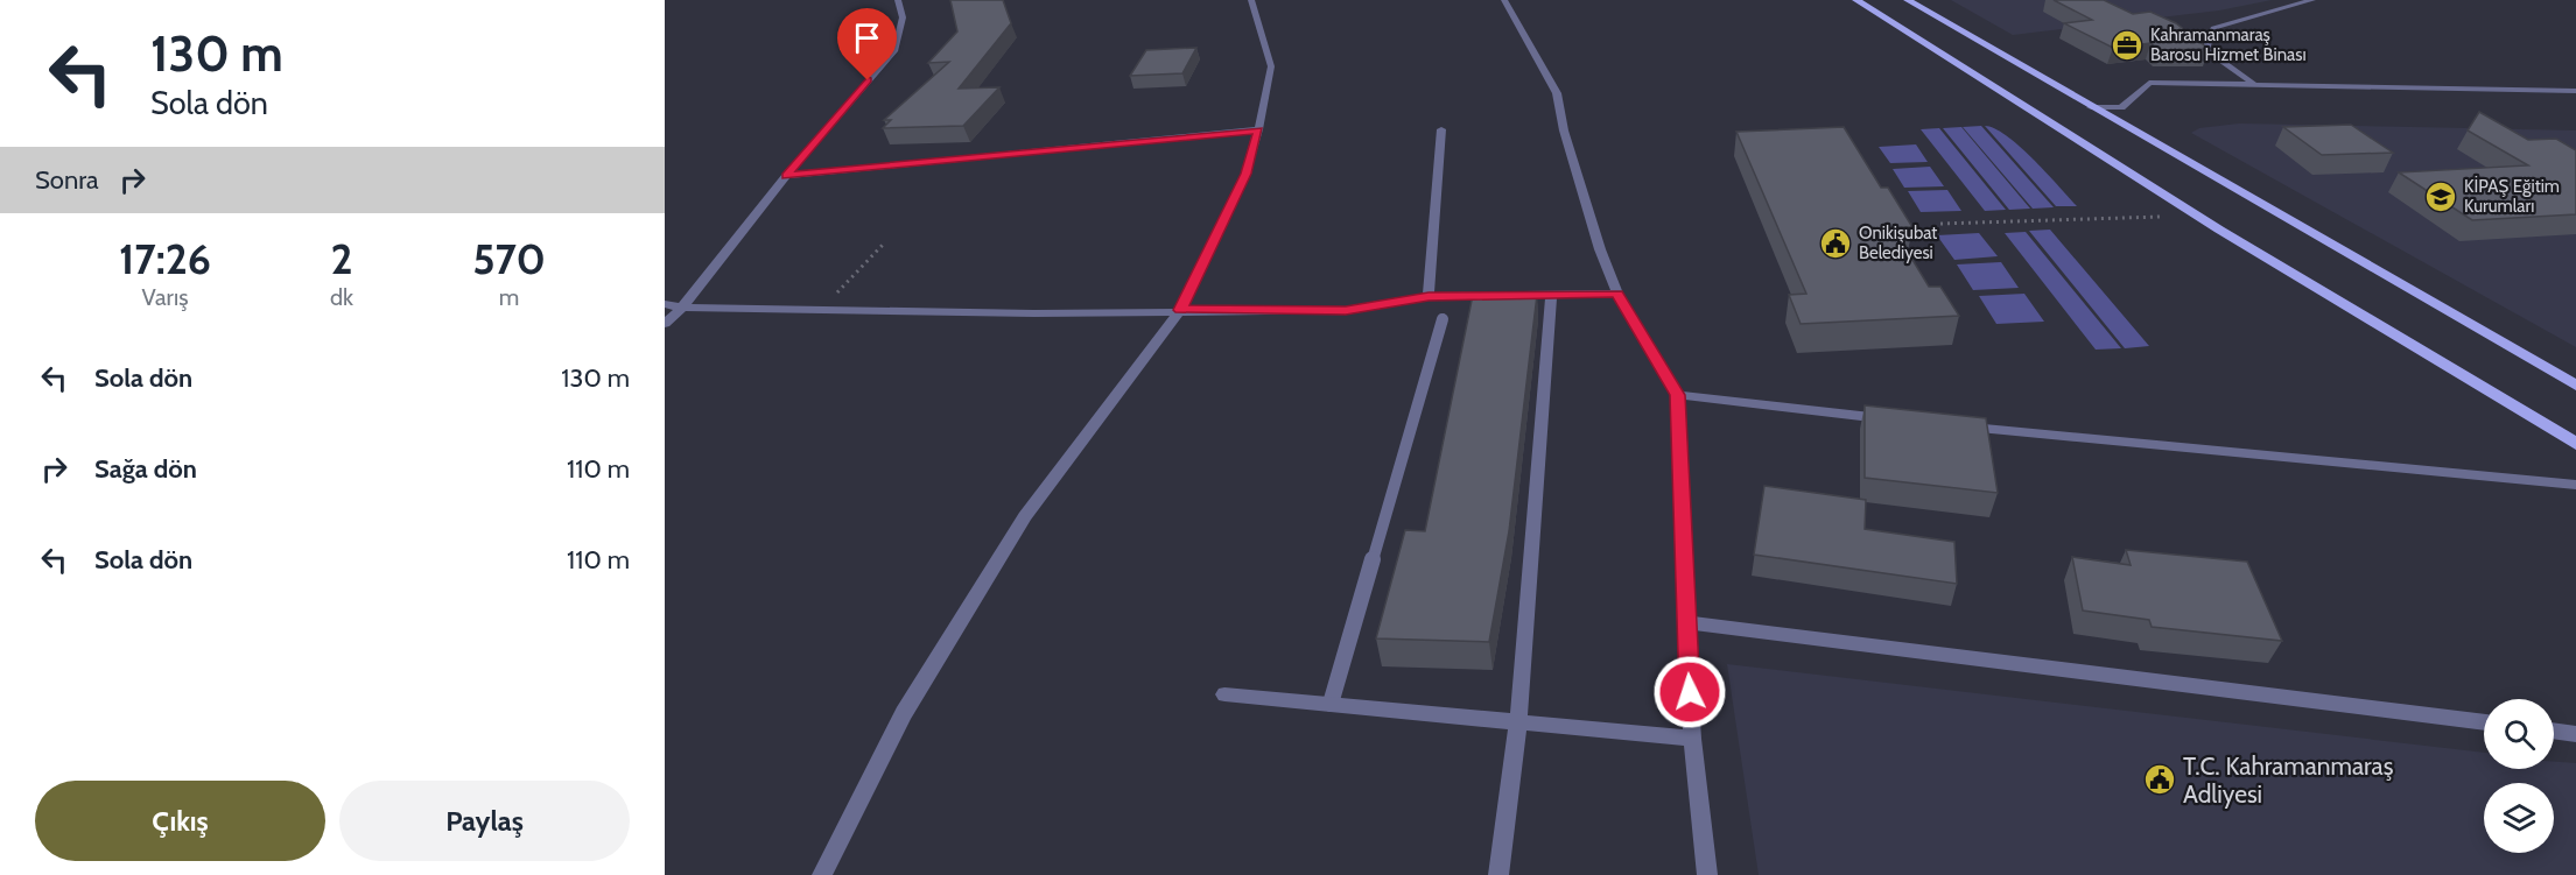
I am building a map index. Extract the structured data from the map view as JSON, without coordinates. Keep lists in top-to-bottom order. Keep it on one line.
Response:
{"places":{"office":["Kahramanmaraş Barosu Hizmet Binası"],"school or university":["KİPAŞ Eğitim Kurumları"],"public building":["Onikişubat Belediyesi","T.C. Kahramanmaraş Adliyesi"]},"page":{"turn":["130 m","Sola dön"],"then":"Sonra","eta":["17:26","Varış","2","dk","570","m"],"list":[{"name":"Sola dön","value":"130 m"},{"name":"Sağa dön","value":"110 m"},{"name":"Sola dön","value":"110 m"}],"buttons":["Çıkış","Paylaş"]}}
